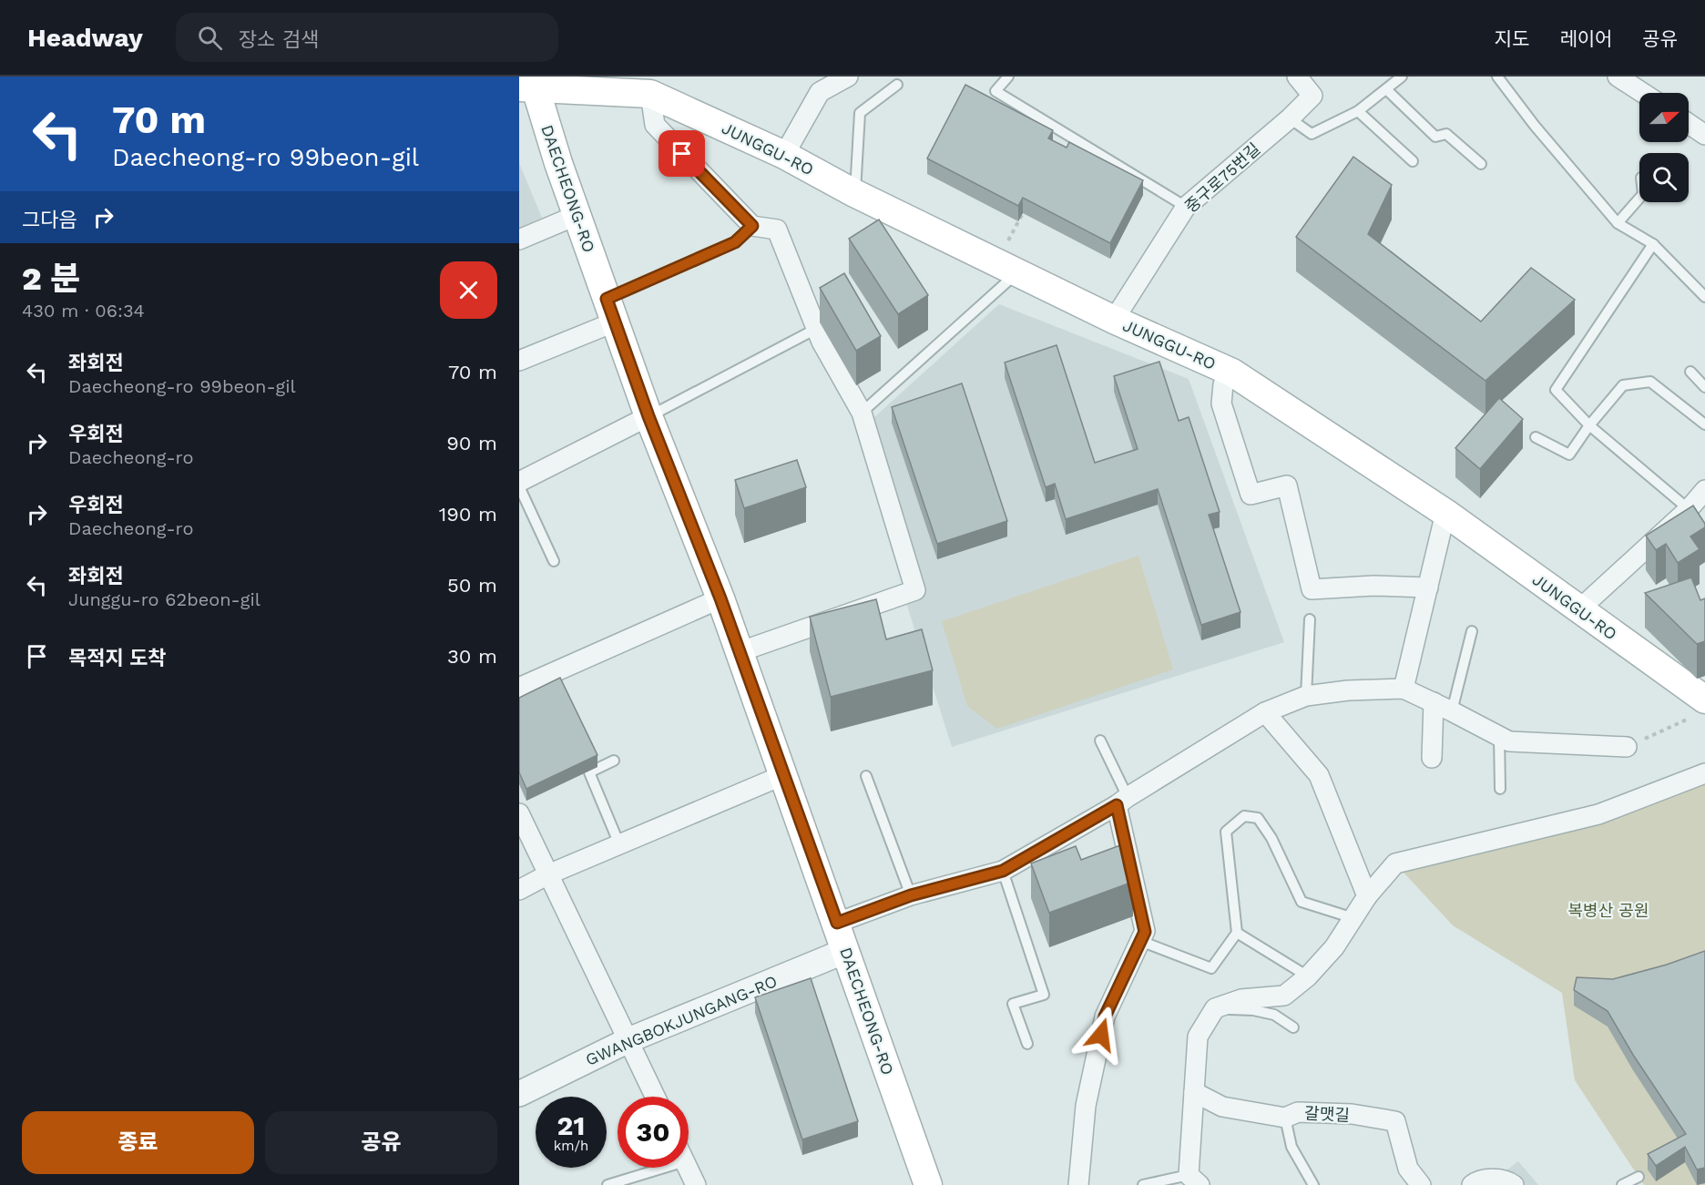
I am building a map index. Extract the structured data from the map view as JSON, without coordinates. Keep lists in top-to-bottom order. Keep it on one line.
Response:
{"streets":{"main road":["JUNGGU-RO","DAECHEONG-RO"],"street":["중구로75번길","GWANGBOKJUNGANG-RO","갈맷길"]},"crossings":[["JUNGGU-RO","중구로75번길"],["JUNGGU-RO","DAECHEONG-RO"],["DAECHEONG-RO","GWANGBOKJUNGANG-RO"]],"parks":["복병산 공원"],"north":"right","page":{"header":"Headway","search":"장소 검색","nav":["지도","레이어","공유"],"turn":["70 m","Daecheong-ro 99beon-gil"],"then":"그다음","heading":["2 분","430 m · 06:34"],"list":[{"name":"좌회전","note":"Daecheong-ro 99beon-gil","value":"70 m"},{"name":"우회전","note":"Daecheong-ro","value":"90 m"},{"name":"우회전","note":"Daecheong-ro","value":"190 m"},{"name":"좌회전","note":"Junggu-ro 62beon-gil","value":"50 m"},{"name":"목적지 도착","value":"30 m"}],"speed":"21 km/h","limit":"30","buttons":["종료","공유"]}}
